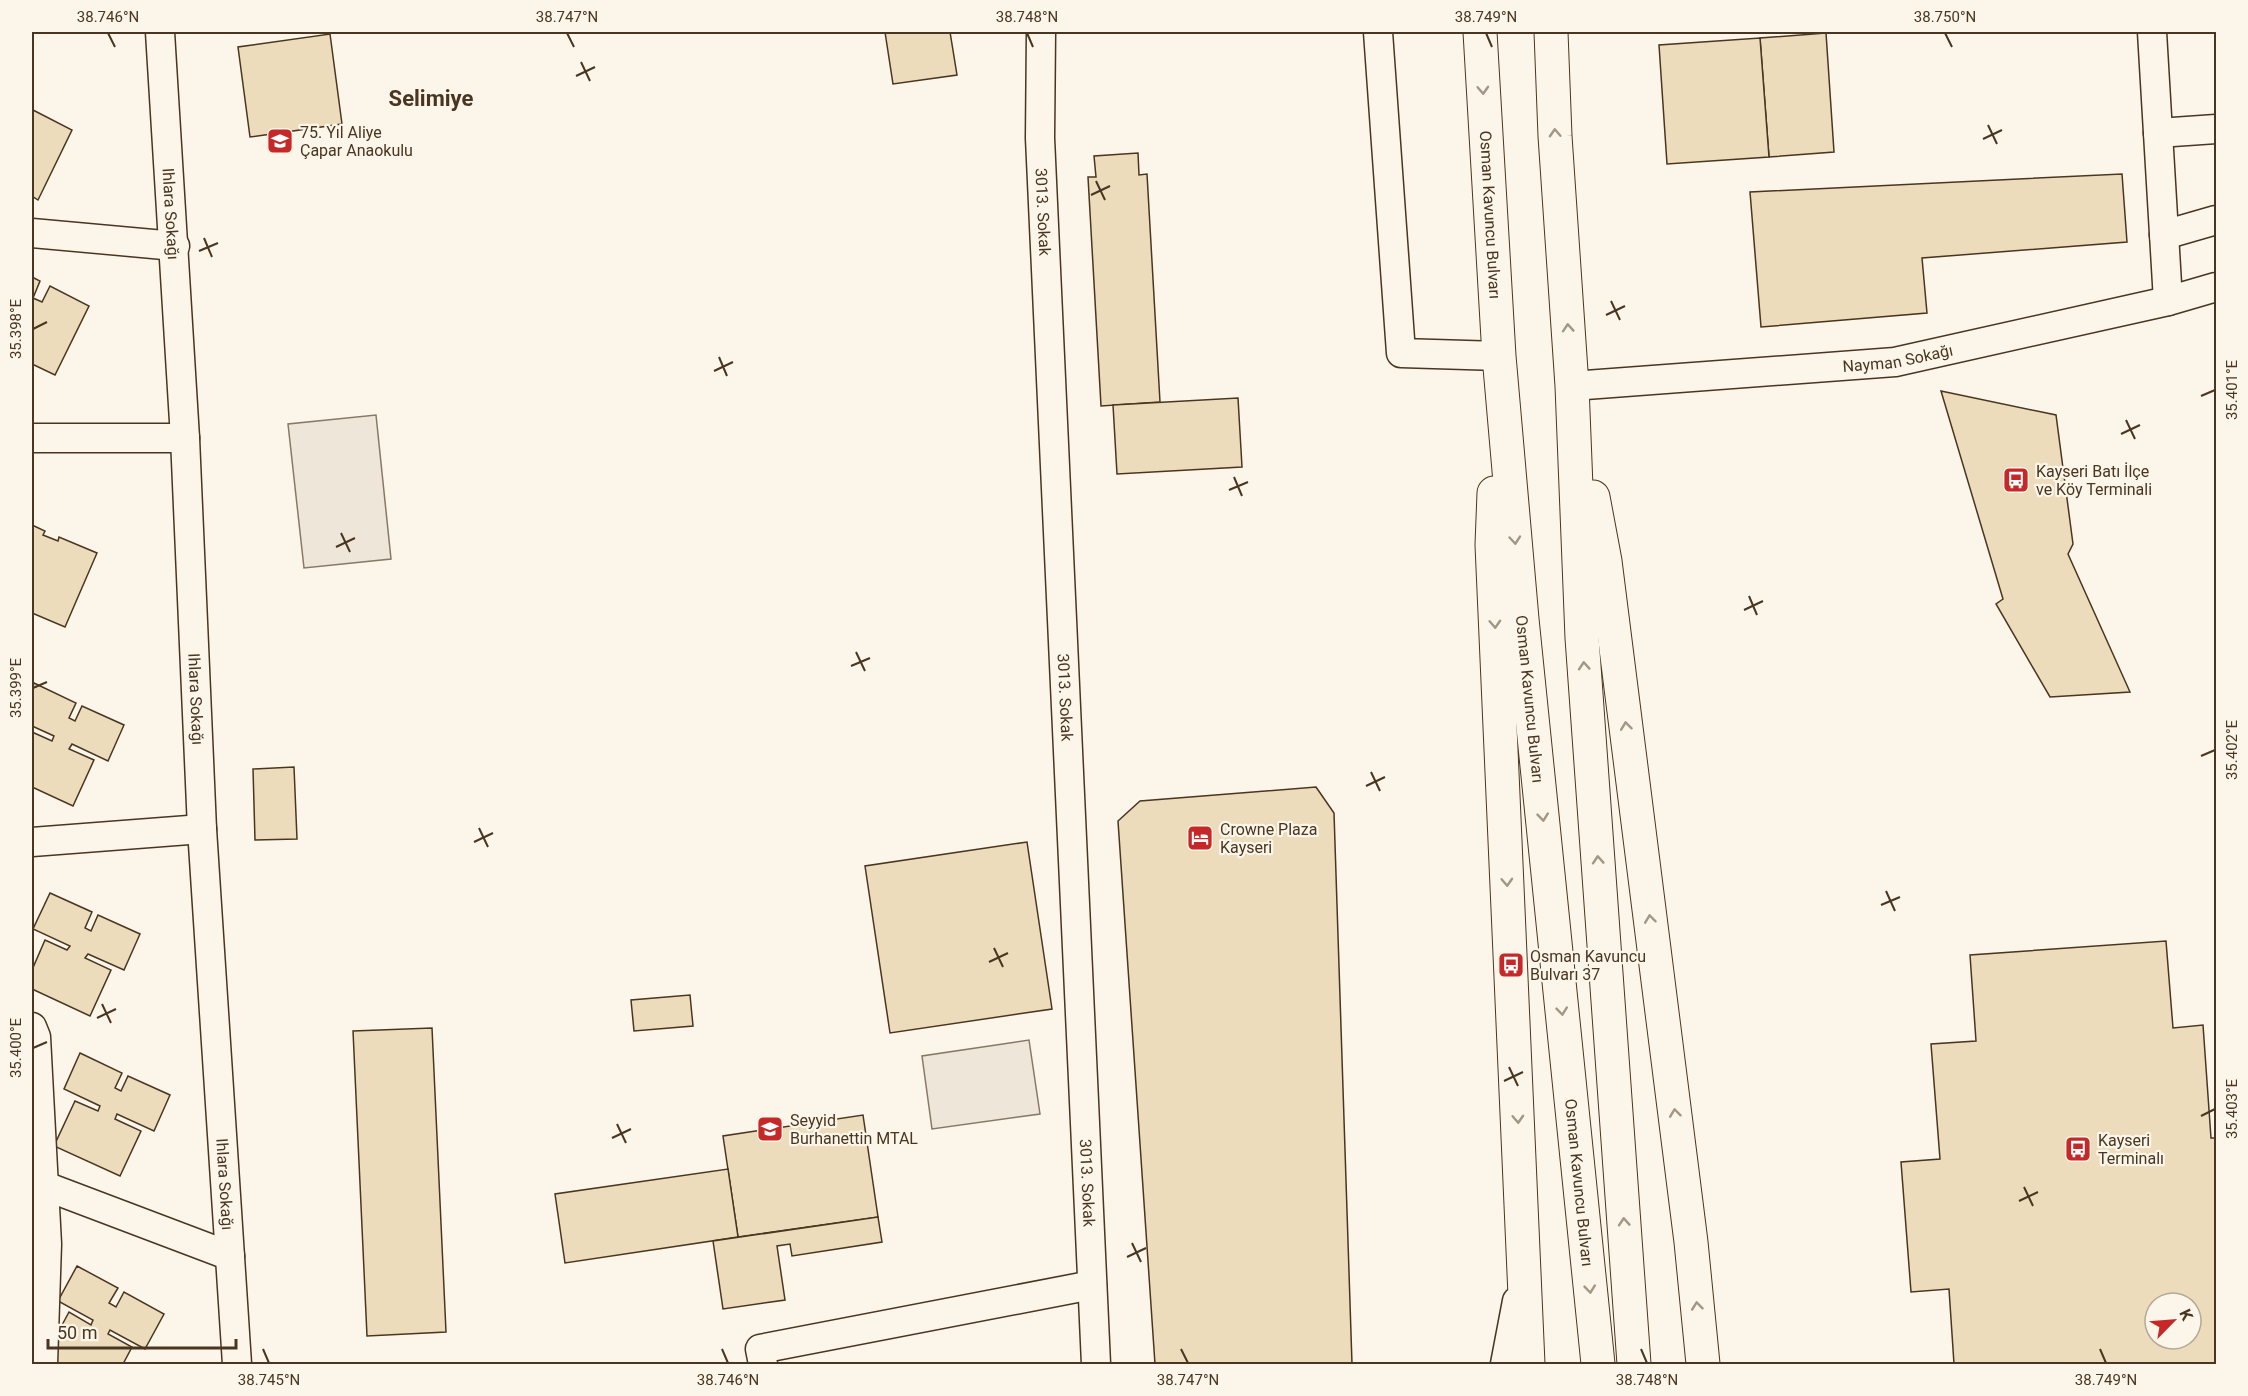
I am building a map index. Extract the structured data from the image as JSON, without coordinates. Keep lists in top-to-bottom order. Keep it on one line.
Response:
{"streets":{"highway":["Osman Kavuncu Bulvarı"],"street":["Ihlara Sokağı","3013. Sokak","Nayman Sokağı"]},"districts":["Selimiye"],"places":{"school or university":["75. Yıl Aliye Çapar Anaokulu","Seyyid Burhanettin MTAL"],"bus stop":["Kayseri Batı İlçe ve Köy Terminali","Osman Kavuncu Bulvarı 37","Kayseri Terminalı"],"hotel":["Crowne Plaza Kayseri"]},"scale_bar":"50 m","north":"top right","coordinates":["38.746°N","38.747°N","38.748°N","38.749°N","38.750°N","35.398°E","35.401°E","35.399°E","35.402°E","35.400°E","35.403°E","38.745°N"]}
